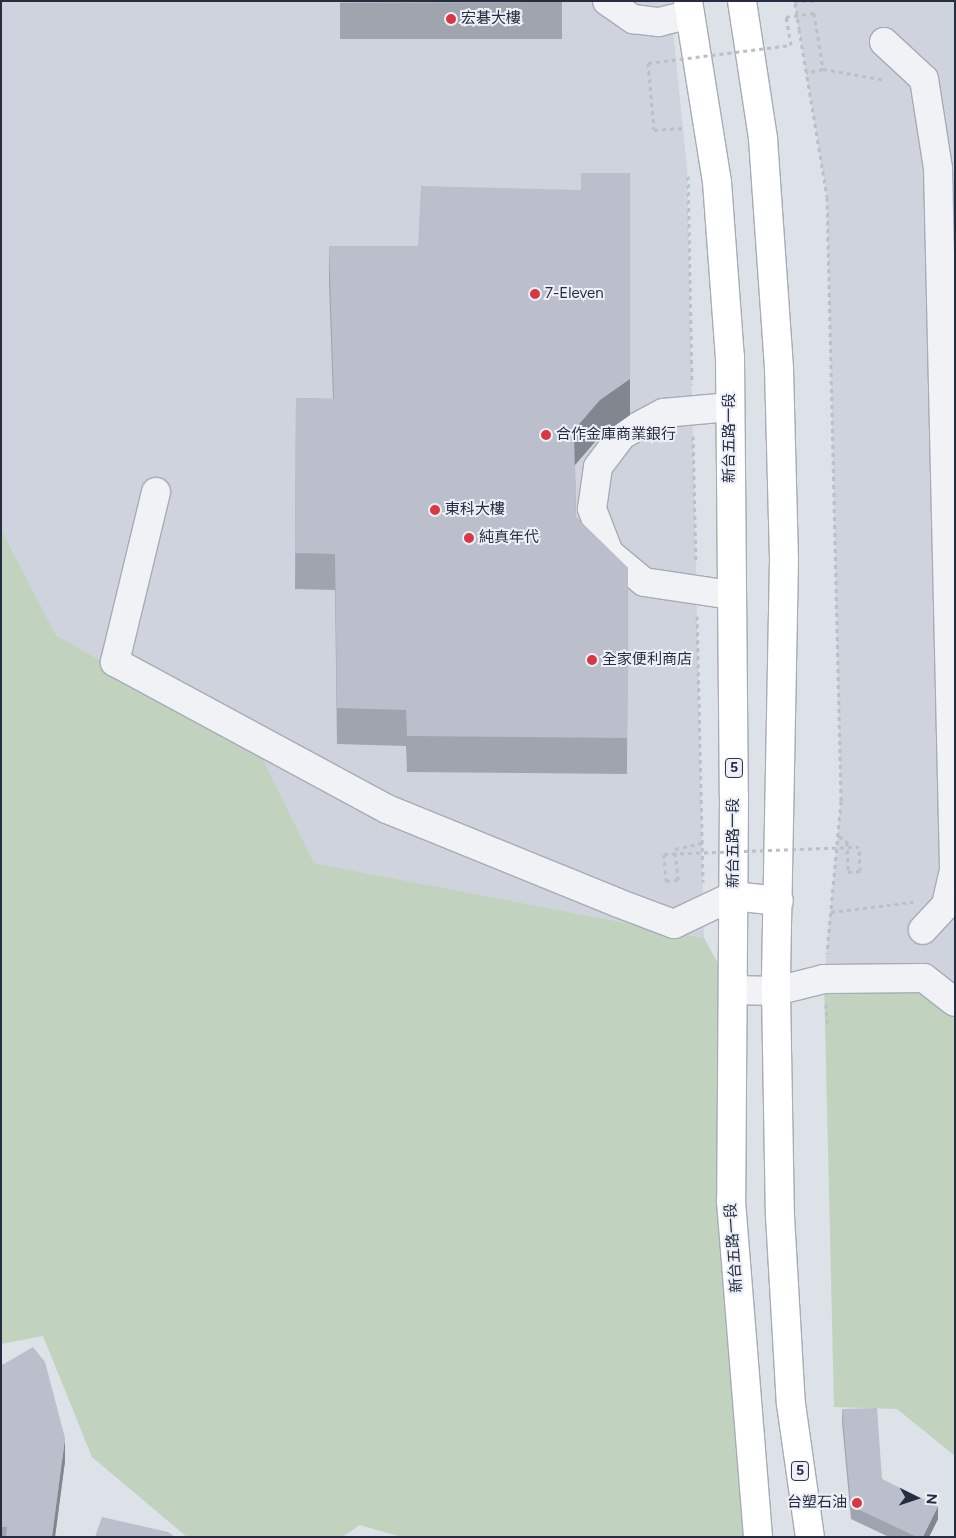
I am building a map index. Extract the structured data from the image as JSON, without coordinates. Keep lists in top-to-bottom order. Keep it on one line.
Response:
{"streets":{"main road":["新台五路一段","5"]},"places":["宏碁大樓","7-Eleven","合作金庫商業銀行","東科大樓","純真年代","全家便利商店","台塑石油"],"north":"right"}
